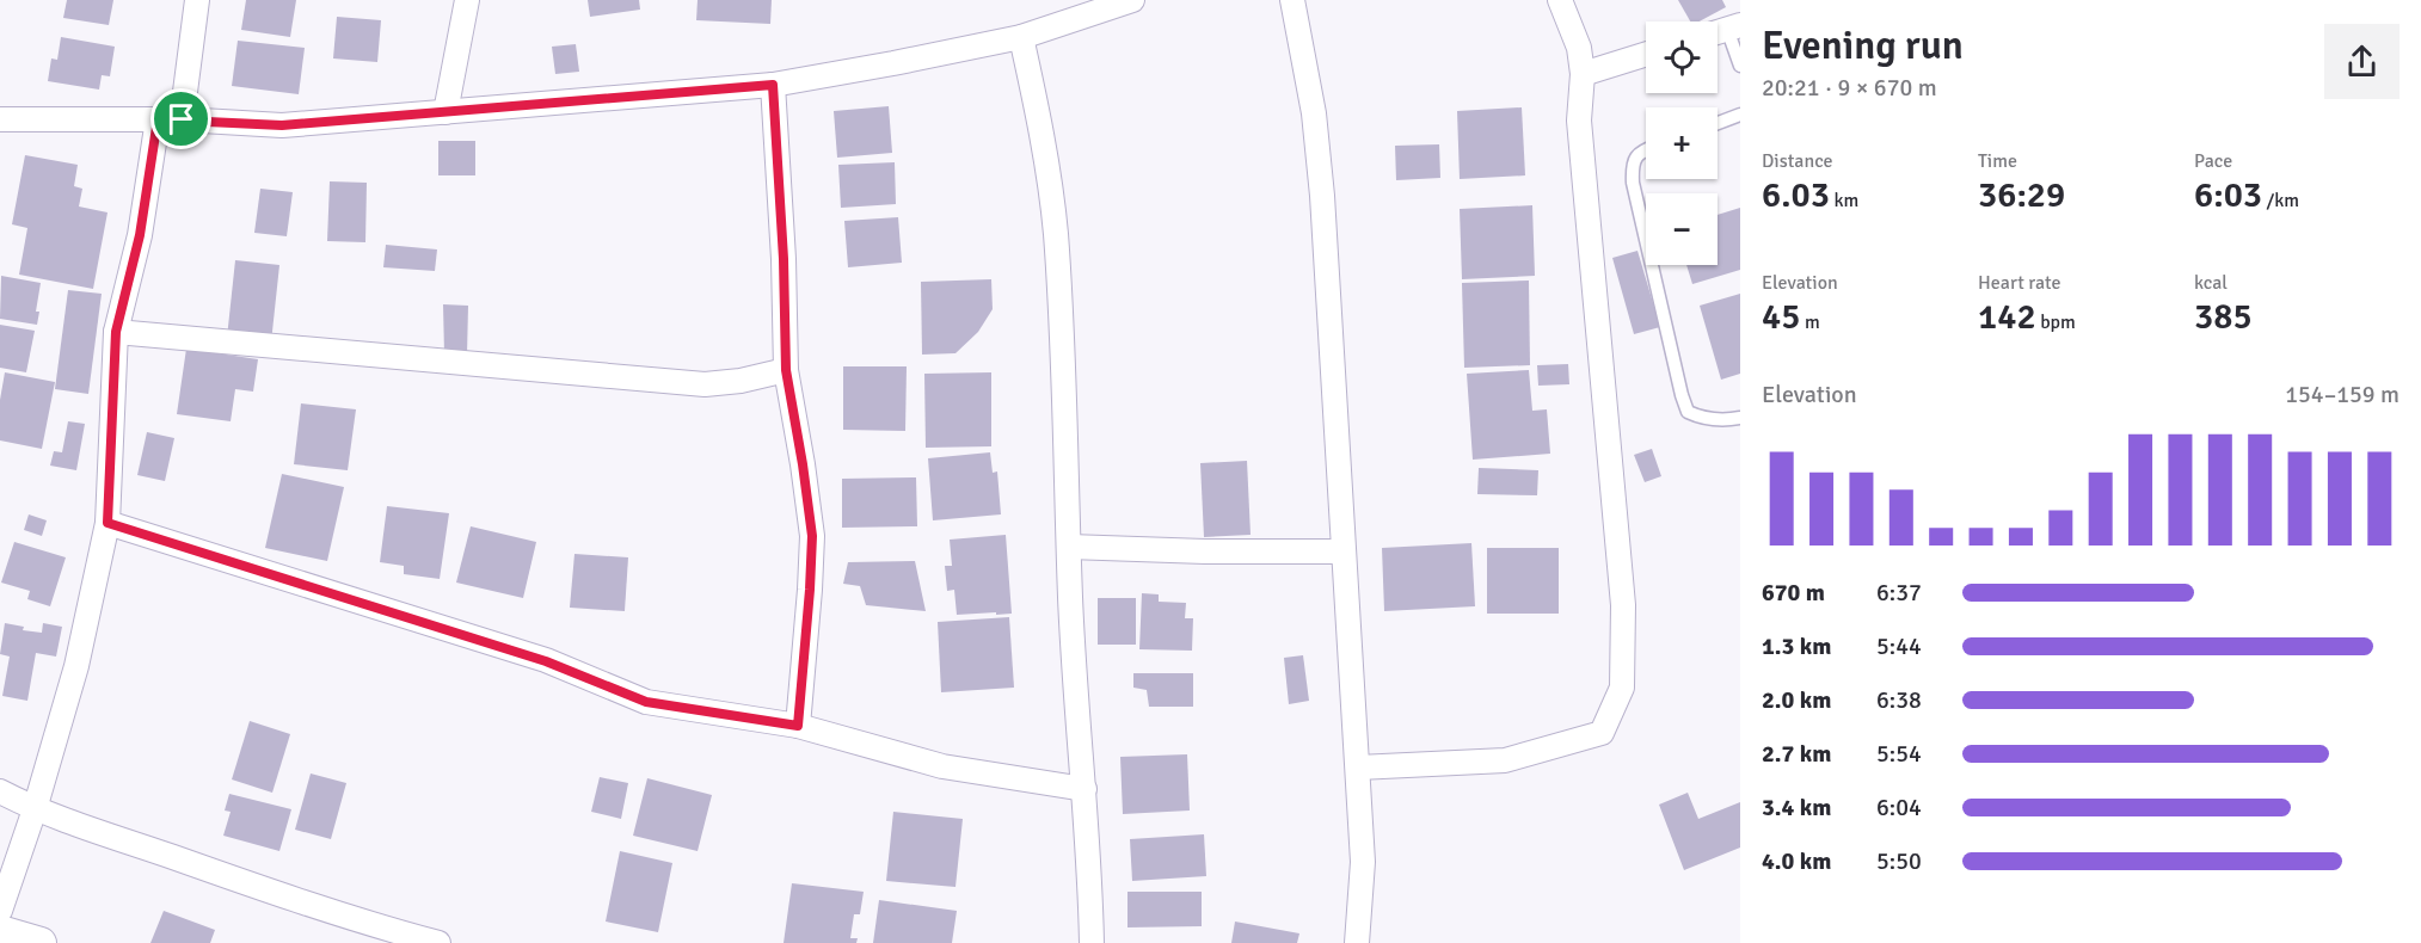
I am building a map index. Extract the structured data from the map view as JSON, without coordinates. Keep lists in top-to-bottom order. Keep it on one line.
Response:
{"page":{"heading":["Evening run","20:21 · 9 × 670 m"],"map_buttons":["+","−"],"stats":[["Distance","6.03 km"],["Time","36:29"],["Pace","6:03 /km"],["Elevation","45 m"],["Heart rate","142 bpm"],["kcal","385"]],"chart":["Elevation","154–159 m"],"list":[{"name":"670 m","note":"6:37"},{"name":"1.3 km","note":"5:44"},{"name":"2.0 km","note":"6:38"},{"name":"2.7 km","note":"5:54"},{"name":"3.4 km","note":"6:04"},{"name":"4.0 km","note":"5:50"}]}}
